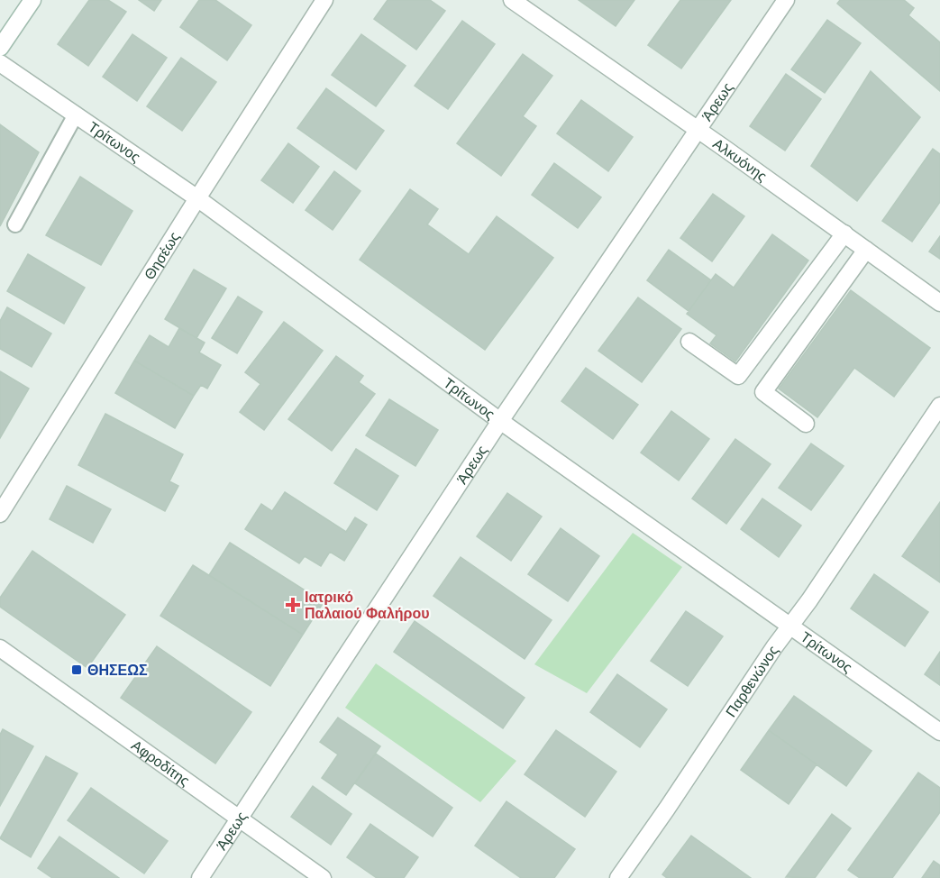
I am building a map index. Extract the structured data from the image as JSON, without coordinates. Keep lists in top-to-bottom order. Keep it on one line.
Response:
{"streets":{"street":["Άρεως","Τρίτωνος","Αλκυόνης","Θησέως","Παρθενώνος","Αφροδίτης"]},"crossings":[["Άρεως","Τρίτωνος"],["Άρεως","Αλκυόνης"],["Άρεως","Αφροδίτης"],["Τρίτωνος","Θησέως"],["Τρίτωνος","Παρθενώνος"]],"places":{"health":["Ιατρικό Παλαιού Φαλήρου"],"transit":["ΘΗΣΕΩΣ"]}}
